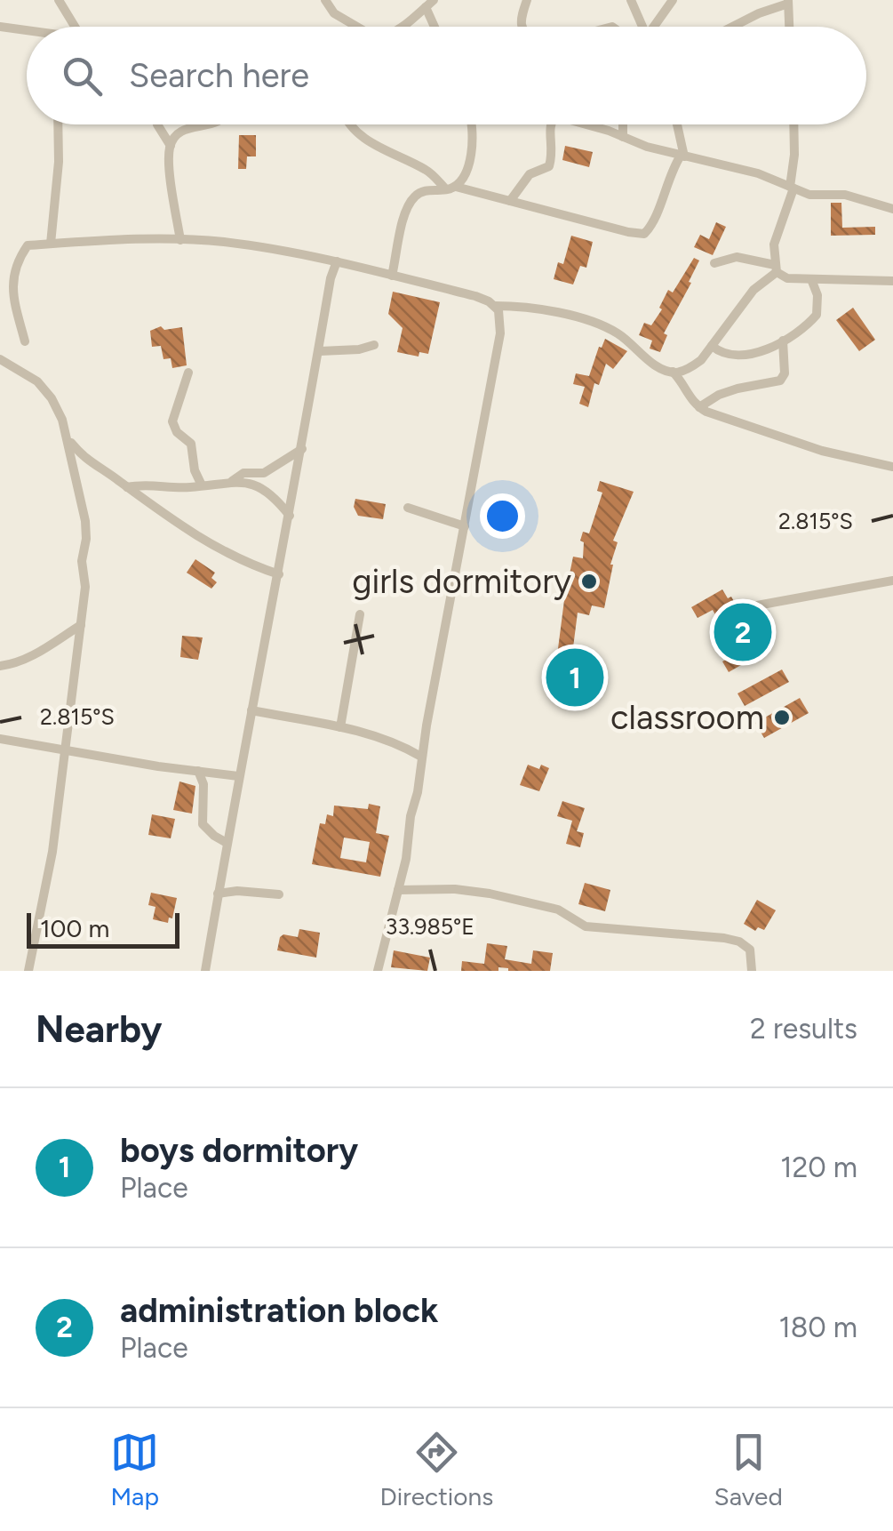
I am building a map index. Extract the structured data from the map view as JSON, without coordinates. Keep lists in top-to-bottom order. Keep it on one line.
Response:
{"places":["girls dormitory","classroom"],"scale_bar":"100 m","page":{"search":"Search here","pins":["2","1"],"scale":"100 m","heading":["Nearby","2 results"],"list":[{"mark":"1","name":"boys dormitory","note":"Place","value":"120 m"},{"mark":"2","name":"administration block","note":"Place","value":"180 m"}],"nav":["Map","Directions","Saved"]},"coordinates":["2.815°S","33.985°E"]}
